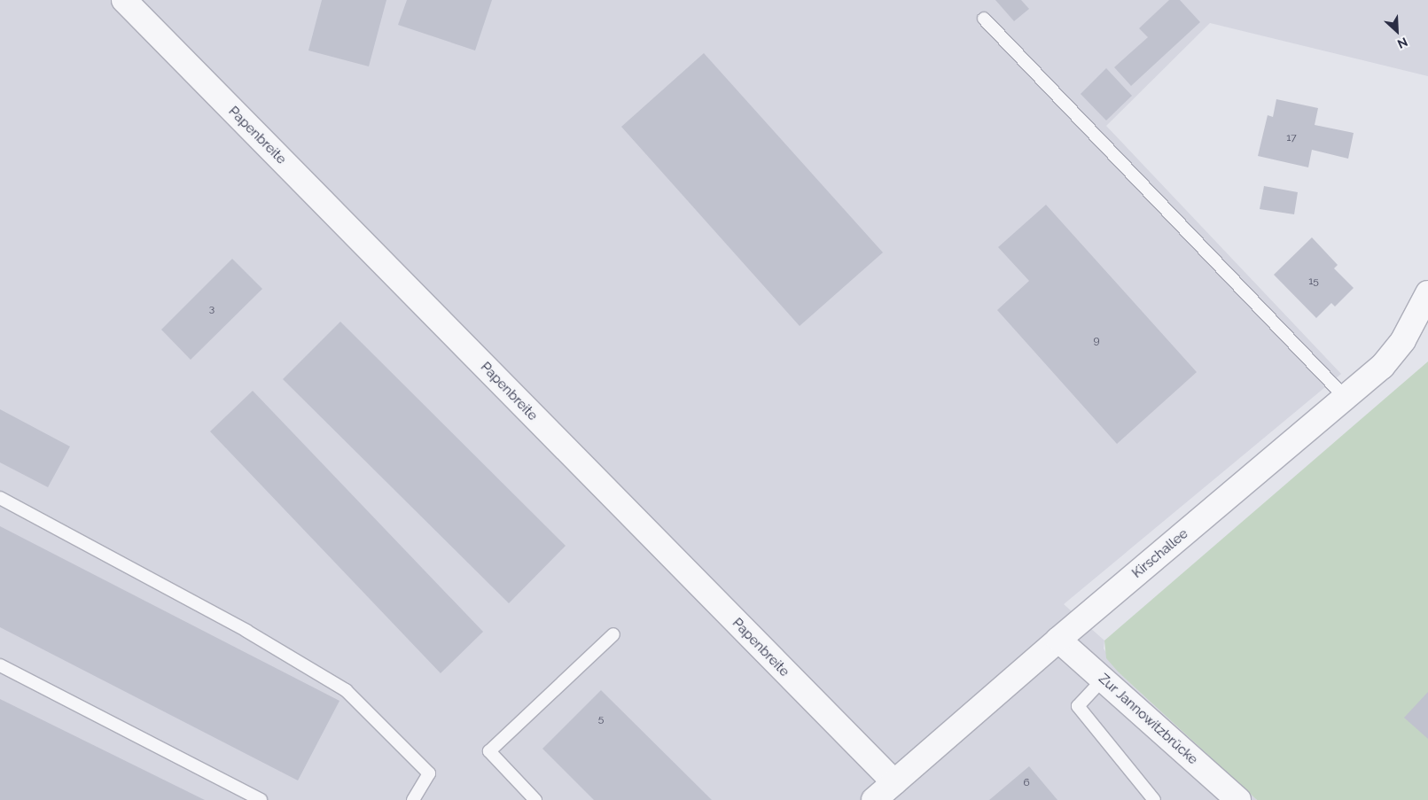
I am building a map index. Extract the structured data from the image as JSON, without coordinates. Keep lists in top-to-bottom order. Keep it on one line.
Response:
{"streets":{"street":["Papenbreite","Kirschallee","Zur Jannowitzbrücke"]},"crossings":[["Papenbreite","Kirschallee"],["Kirschallee","Zur Jannowitzbrücke"]],"house_numbers":["17","15","3","9","5","6"],"north":"bottom right"}
